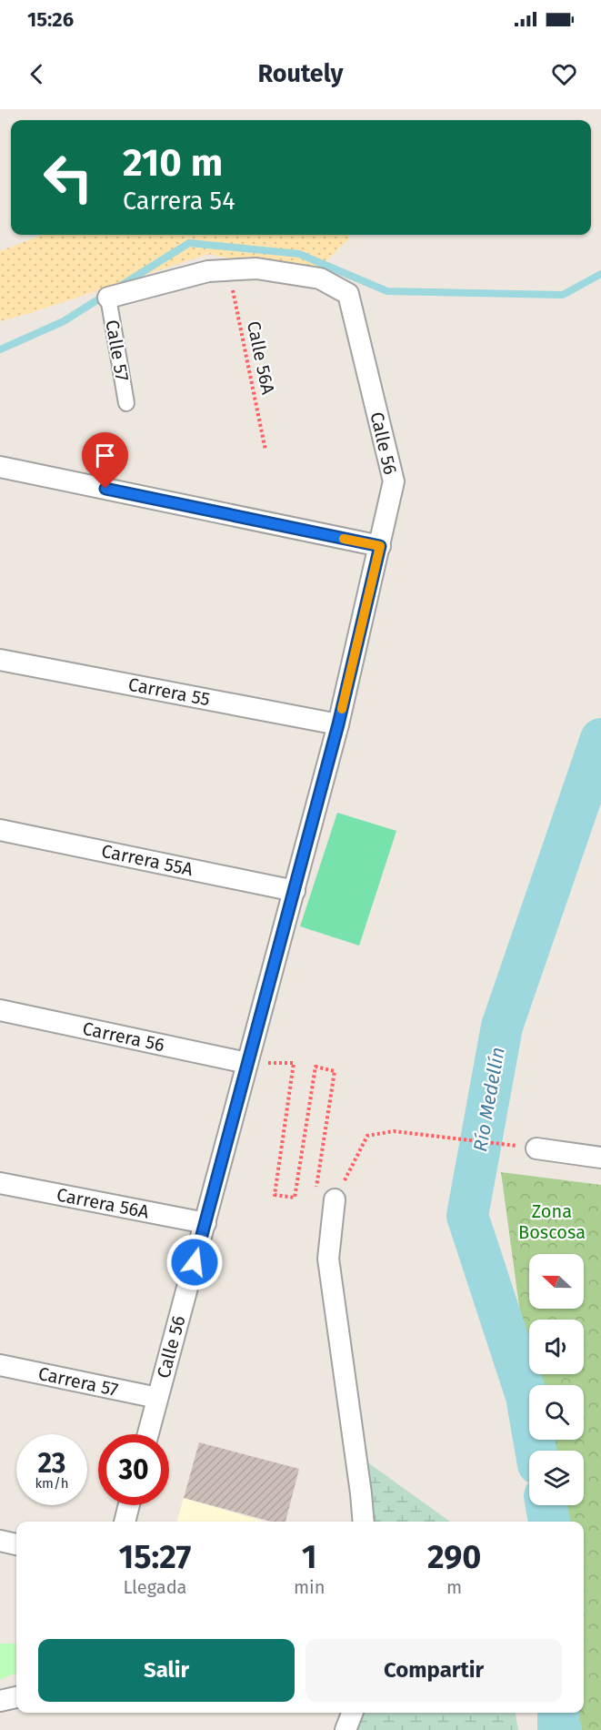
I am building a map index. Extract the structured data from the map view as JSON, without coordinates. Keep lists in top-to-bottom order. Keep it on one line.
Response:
{"streets":{"street":["Calle 57","Calle 56","Carrera 55","Carrera 55A","Carrera 56","Carrera 56A","Carrera 57"],"path":["Calle 56A"]},"crossings":[["Calle 56A","Calle 56"],["Calle 56","Carrera 55"],["Calle 56","Carrera 55A"],["Calle 56","Carrera 56"],["Calle 56","Carrera 56A"],["Calle 56","Carrera 57"]],"water":["Río Medellín"],"parks":["Zona Boscosa"],"north":"left","page":{"status":"15:26","header":"Routely","turn":["210 m","Carrera 54"],"speed":"23 km/h","limit":"30","eta":["15:27","Llegada","1","min","290","m"],"buttons":["Salir","Compartir"]}}
